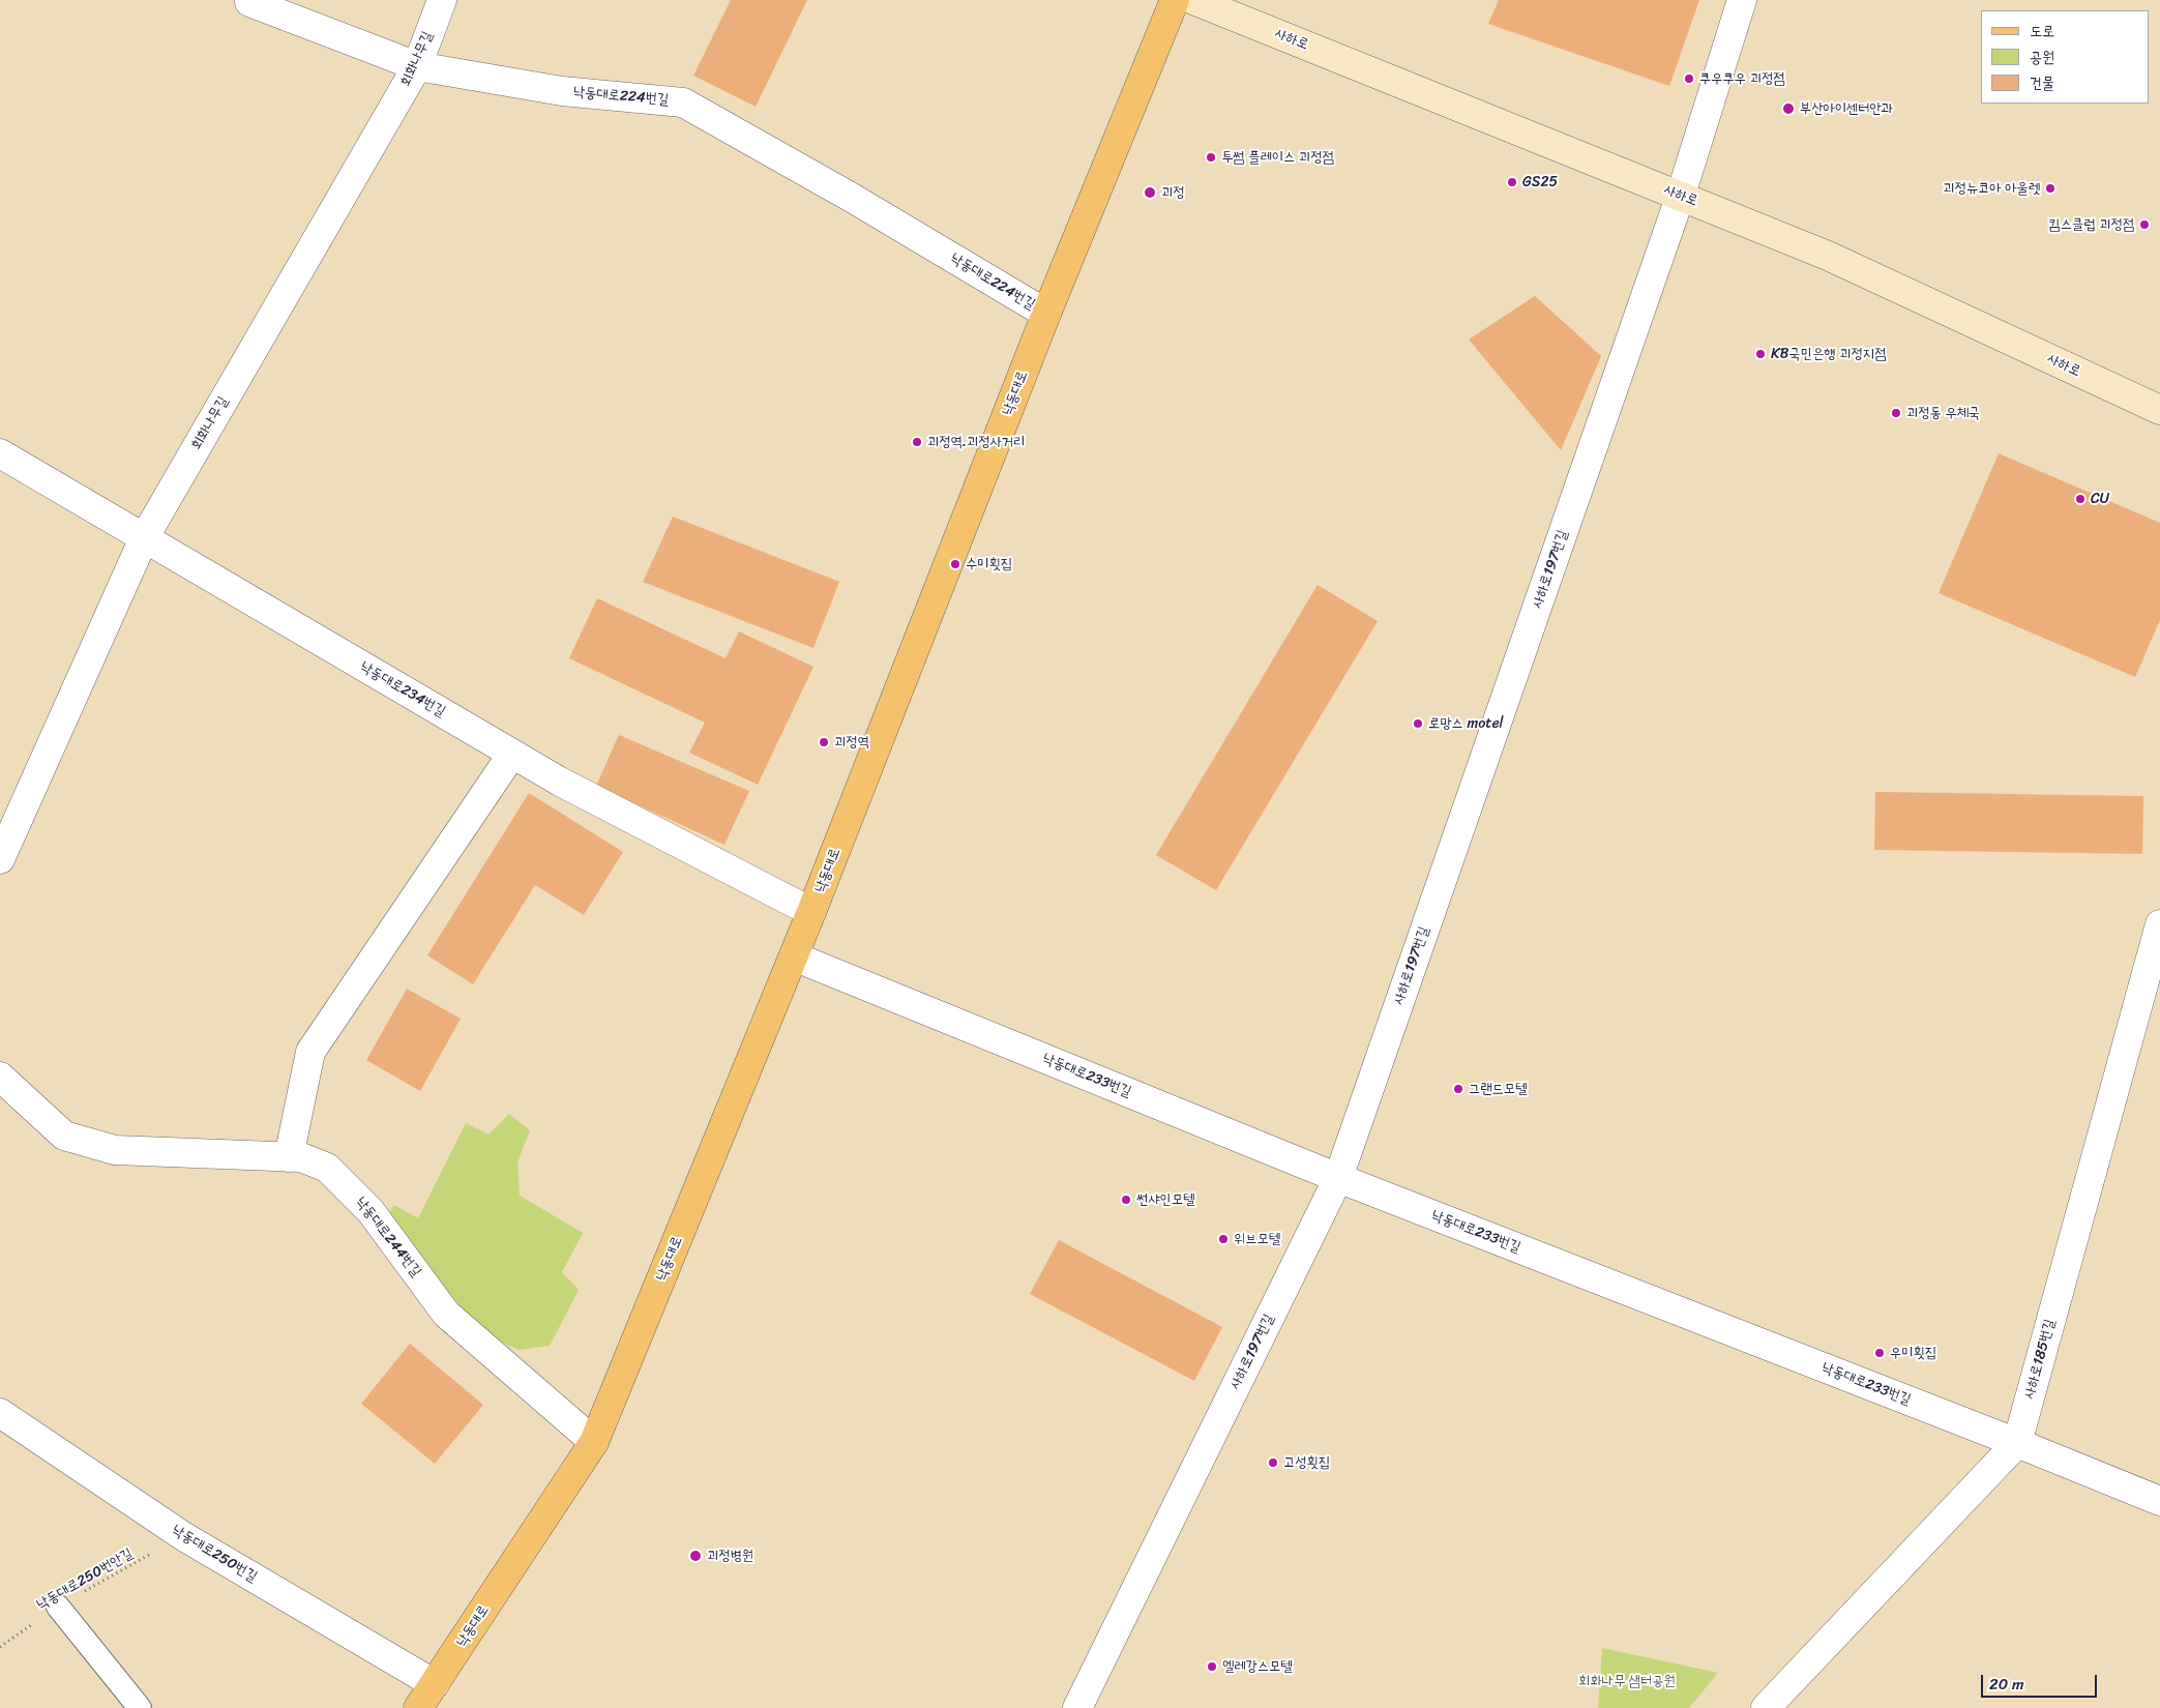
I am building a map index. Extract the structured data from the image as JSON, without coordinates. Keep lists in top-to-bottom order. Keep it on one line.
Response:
{"streets":{"main road":["낙동대로"],"street":["사하로","회화나무길","낙동대로224번길","사하로197번길","낙동대로234번길","낙동대로233번길","낙동대로244번길","사하로185번길","낙동대로250번길"],"path":["낙동대로250번안길"]},"crossings":[["사하로","사하로197번길"],["회화나무길","낙동대로224번길"],["회화나무길","낙동대로234번길"],["낙동대로224번길","낙동대로"],["낙동대로","낙동대로234번길"],["낙동대로","낙동대로233번길"],["낙동대로","낙동대로244번길"],["낙동대로","낙동대로250번길"],["사하로197번길","낙동대로233번길"],["낙동대로233번길","사하로185번길"],["낙동대로250번길","낙동대로250번안길"]],"parks":["회화나무 샘터공원"],"places":["쿠우쿠우 괴정점","부산아이센터안과","투썸 플레이스 괴정점","GS25","괴정뉴코아 아울렛","괴정","킴스클럽 괴정점","KB국민은행 괴정지점","괴정동 우체국","괴정역.괴정사거리","CU","수미횟집","로망스 motel","괴정역","그랜드모텔","썬샤인모텔","위브모텔","우미횟집","고성횟집","괴정병원","엘레강스모텔"],"legend":["도로","공원","건물"],"scale_bar":"20 m"}
